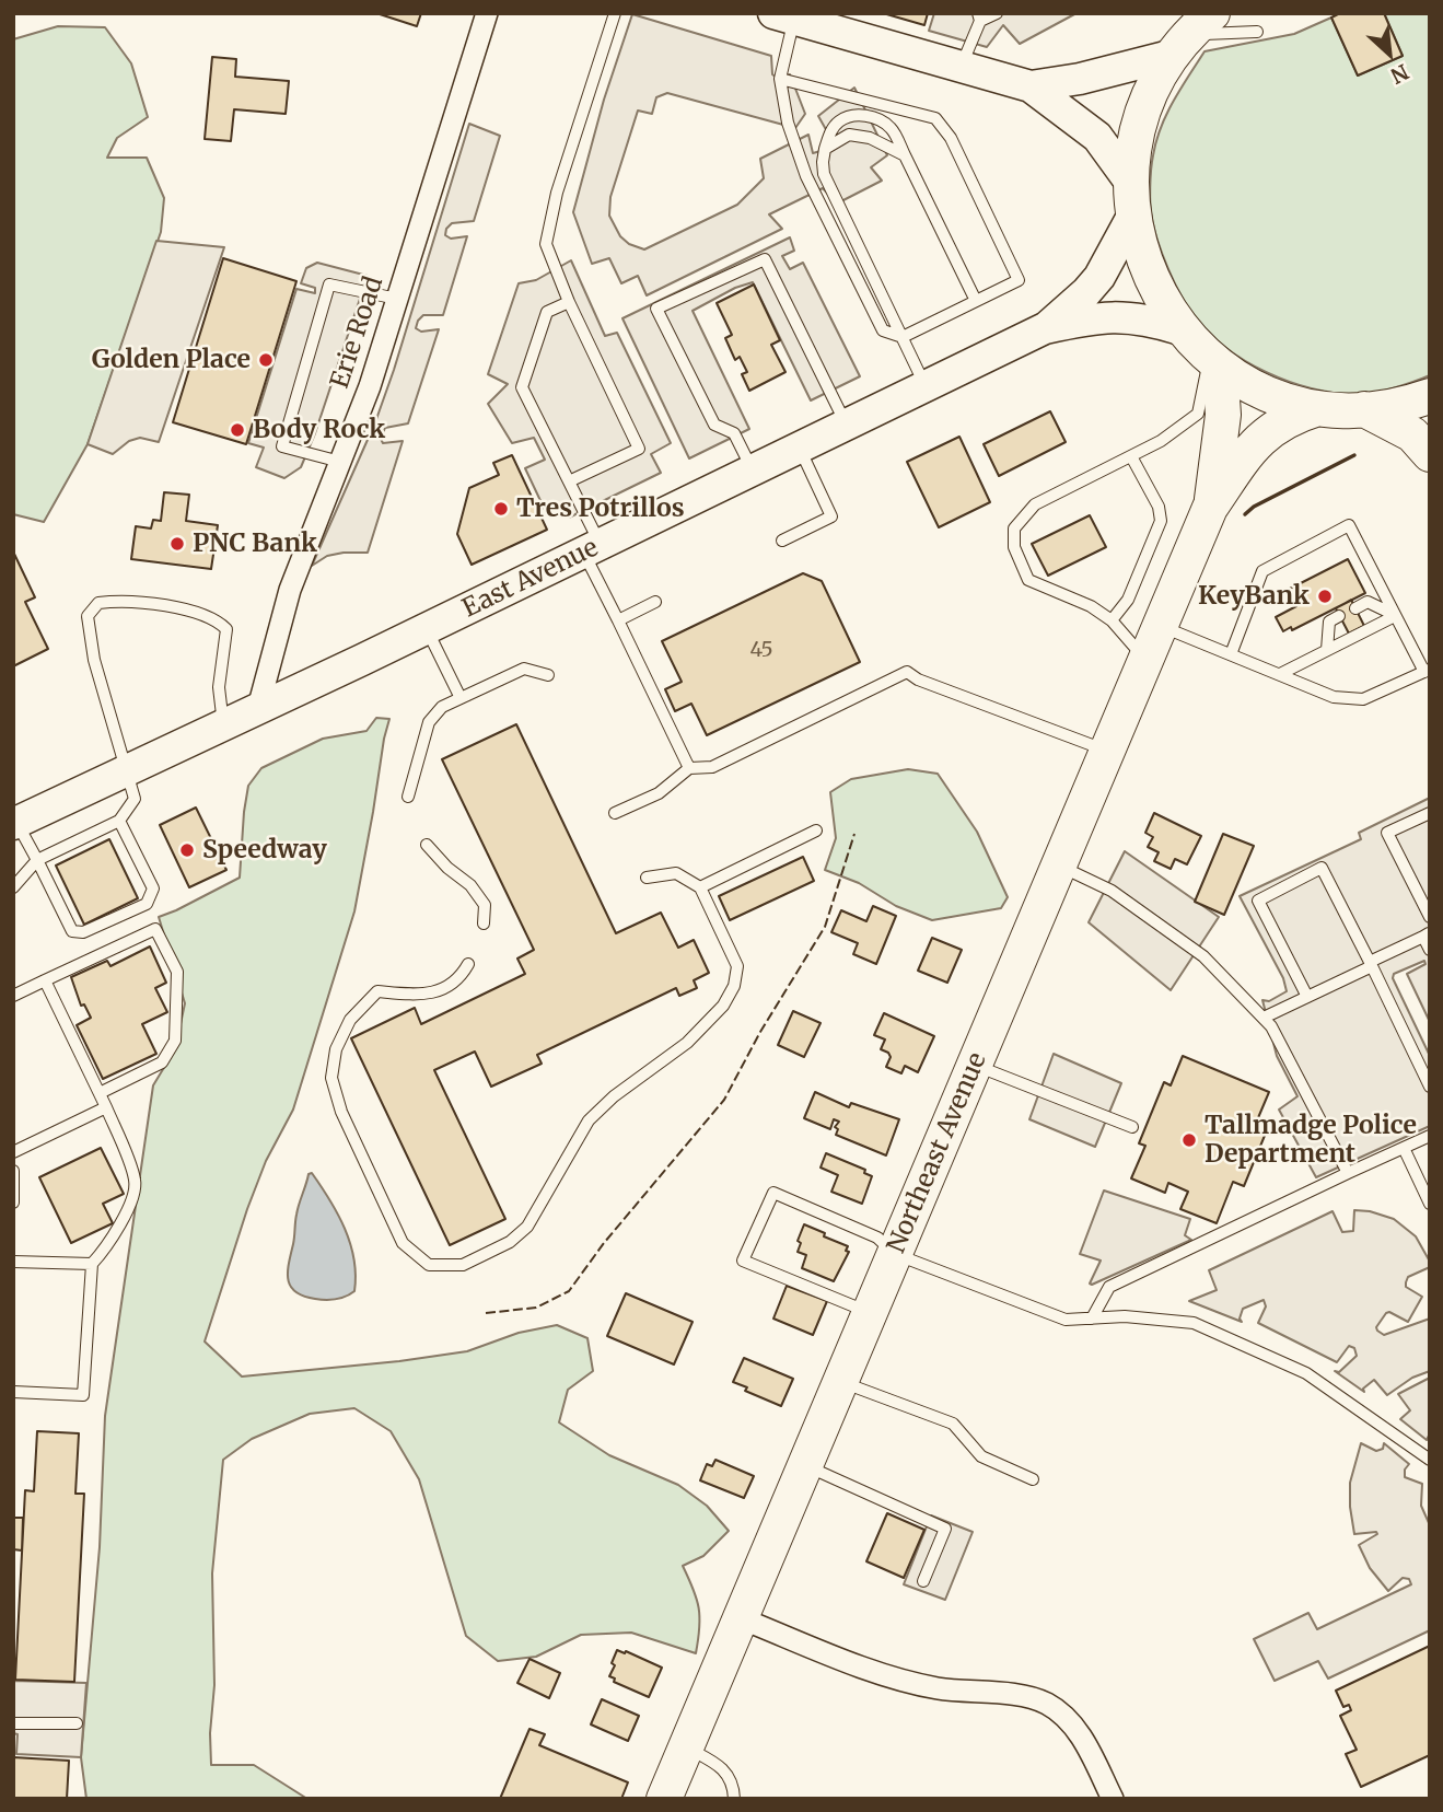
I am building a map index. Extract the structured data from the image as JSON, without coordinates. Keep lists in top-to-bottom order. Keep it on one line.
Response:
{"streets":{"main road":["East Avenue","Northeast Avenue"],"street":["Erie Road"]},"crossings":[["Erie Road","East Avenue"]],"places":["Golden Place","Body Rock","Tres Potrillos","PNC Bank","KeyBank","Speedway","Tallmadge Police Department"],"house_numbers":["45"],"north":"bottom right"}
